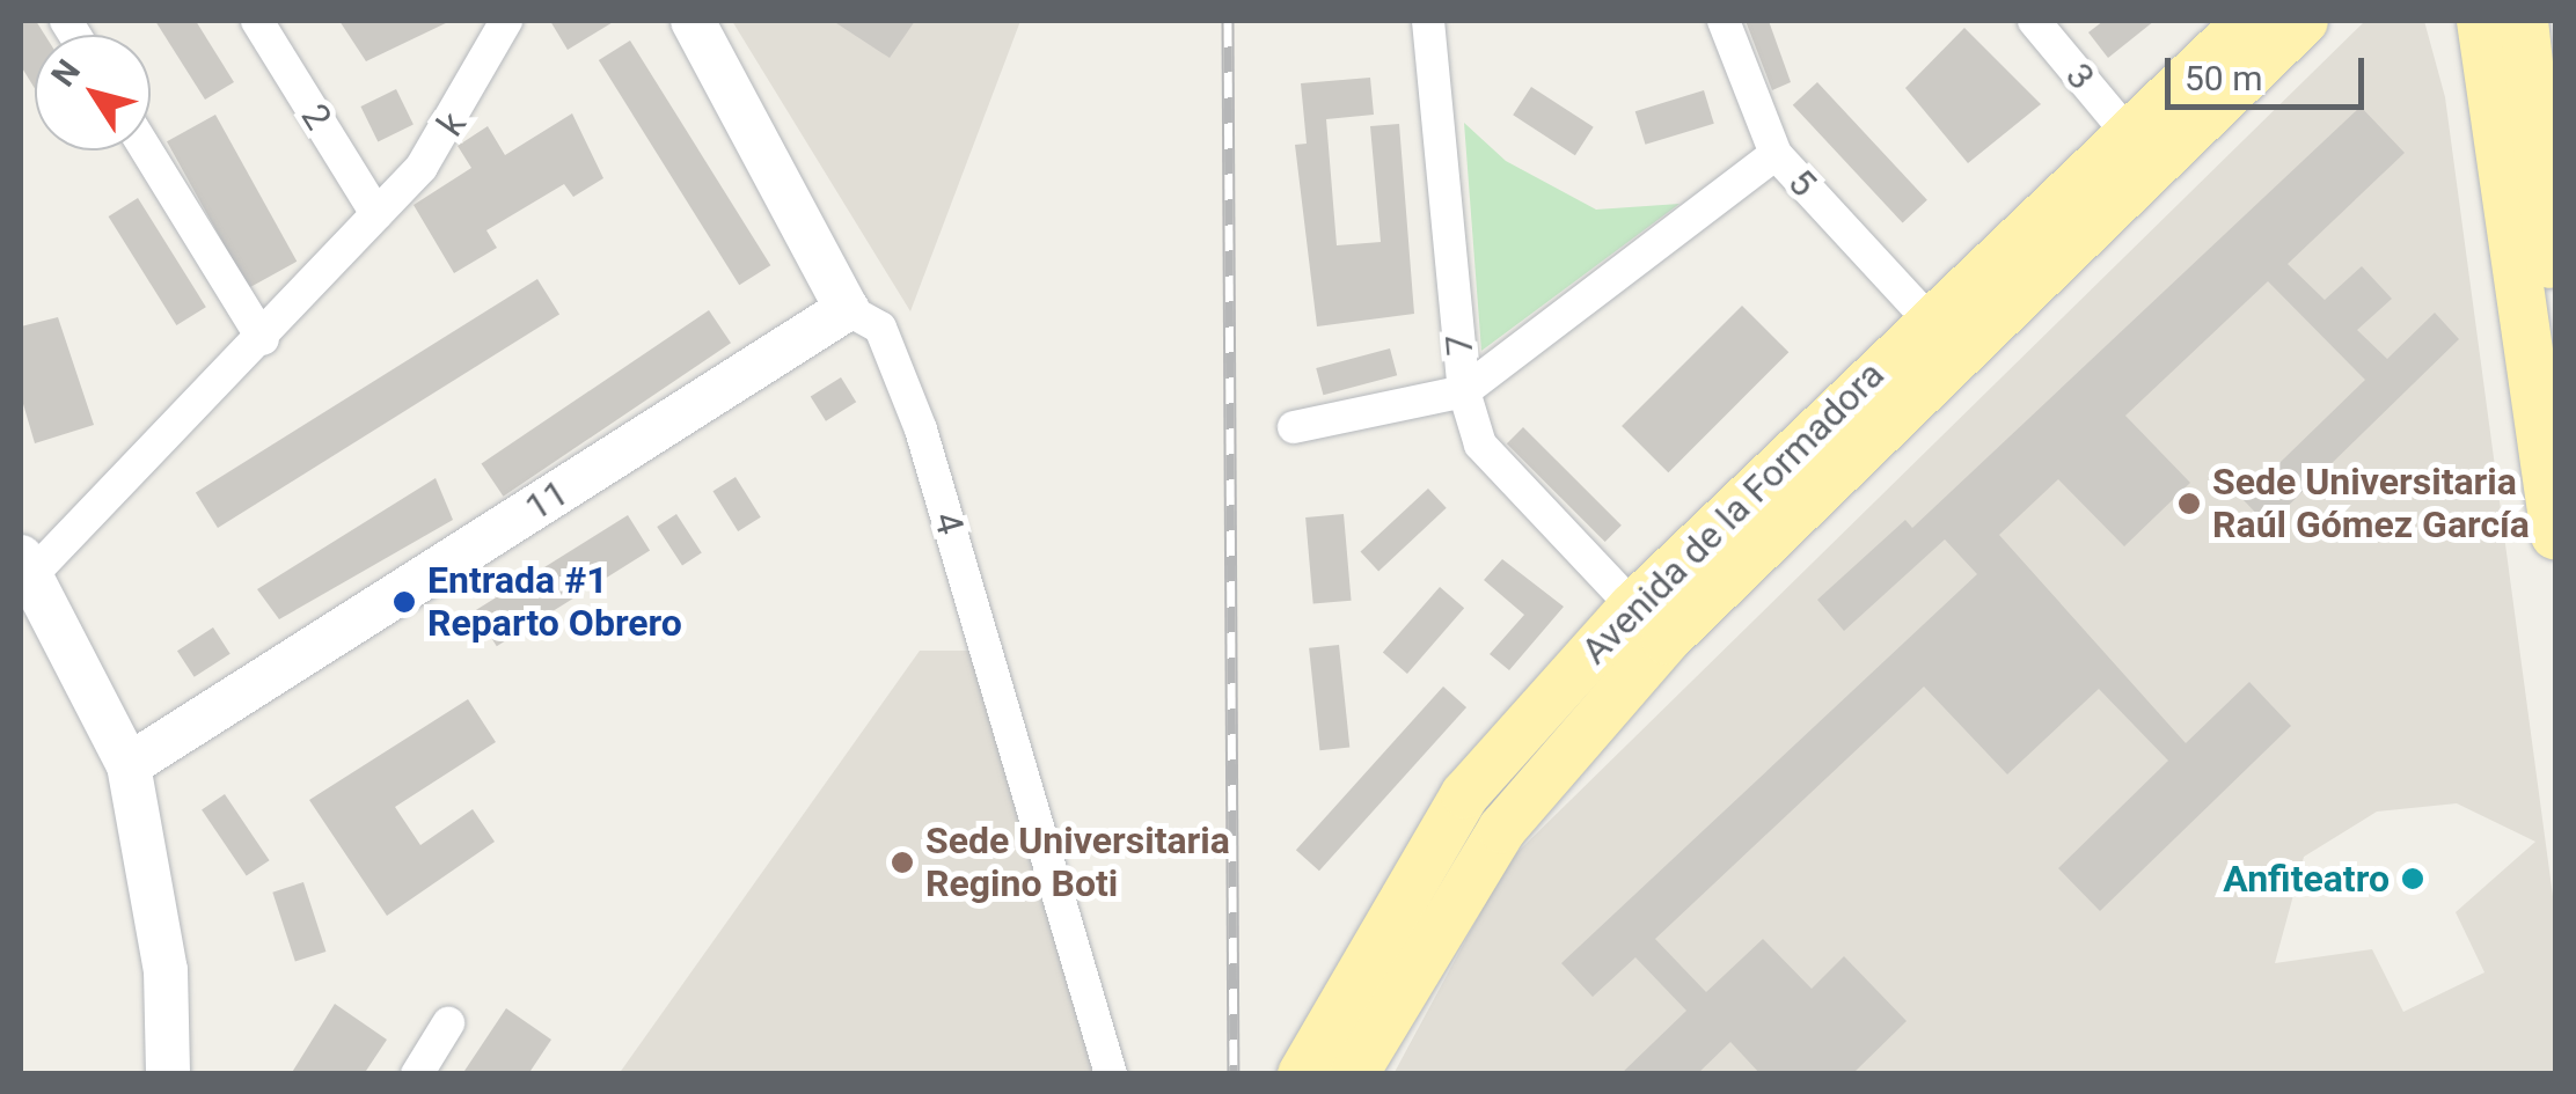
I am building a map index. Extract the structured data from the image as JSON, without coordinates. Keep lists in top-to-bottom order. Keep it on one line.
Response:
{"streets":{"main road":["Avenida de la Formadora"],"street":["3","2","k","5","7","11","4"]},"crossings":[["3","Avenida de la Formadora"],["2","k"],["5","Avenida de la Formadora"],["7","Avenida de la Formadora"],["11","4"]],"places":["Sede Universitaria Raúl Gómez García","Entrada #1 Reparto Obrero","Sede Universitaria Regino Boti","Anfiteatro"],"scale_bar":"50 m","north":"top left"}
